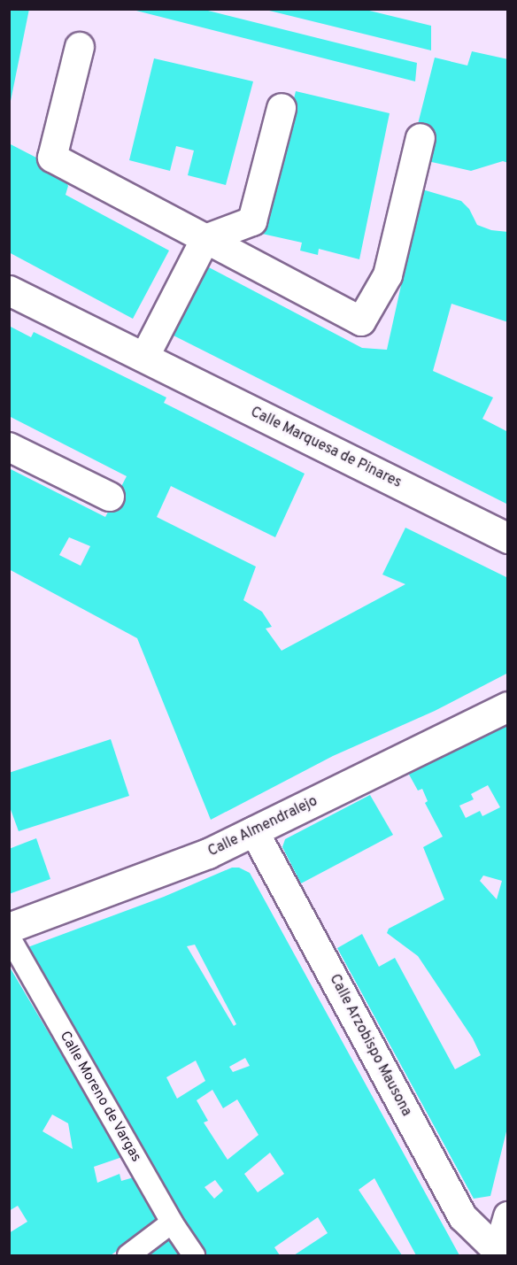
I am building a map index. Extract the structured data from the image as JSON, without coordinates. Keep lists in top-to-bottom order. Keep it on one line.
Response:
{"streets":{"main road":["Calle Marquesa de Pinares","Calle Almendralejo"],"street":["Calle Arzobispo Mausona","Calle Moreno de Vargas"]},"crossings":[["Calle Almendralejo","Calle Arzobispo Mausona"]]}
